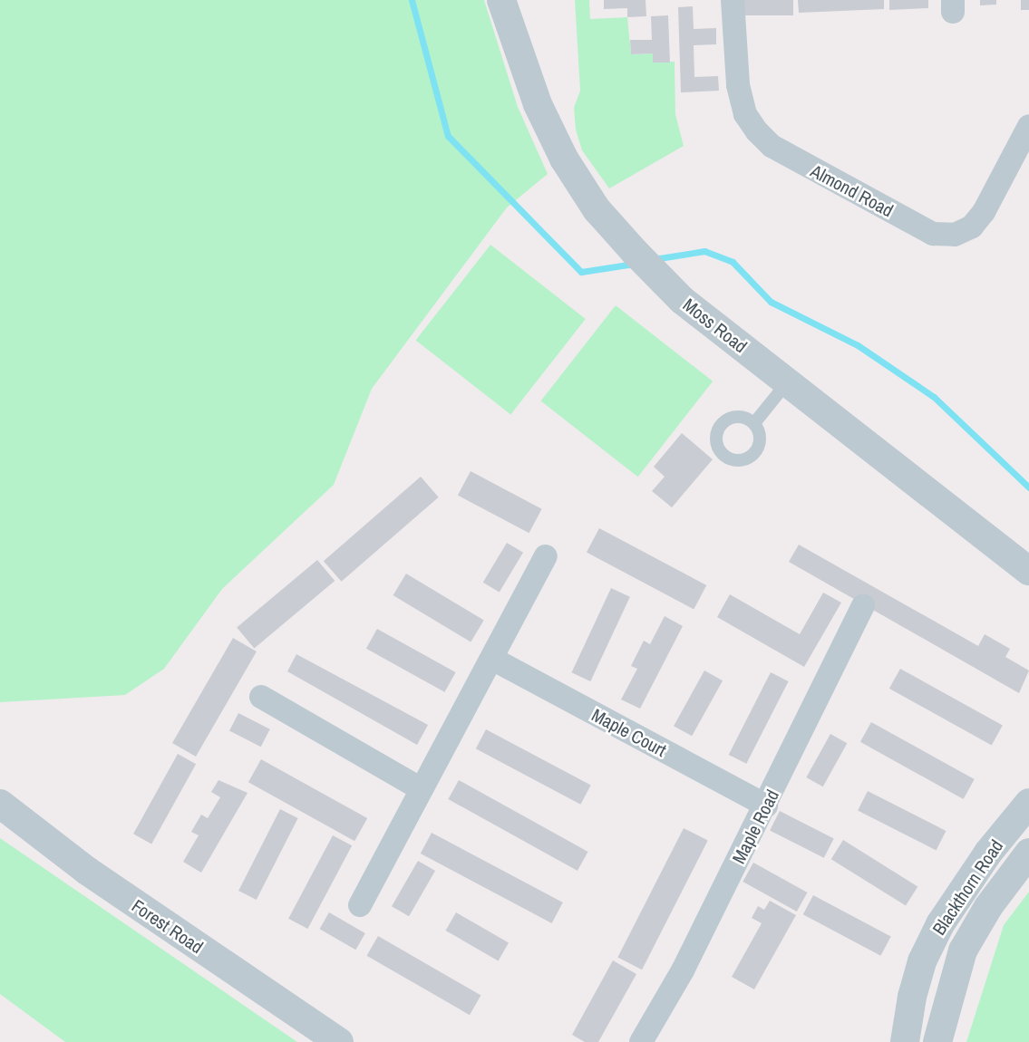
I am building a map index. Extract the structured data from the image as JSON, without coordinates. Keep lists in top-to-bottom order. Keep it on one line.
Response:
{"streets":{"street":["Almond Road","Moss Road","Maple Court","Maple Road","Blackthorn Road","Forest Road"]},"crossings":[["Maple Court","Maple Road"]]}
